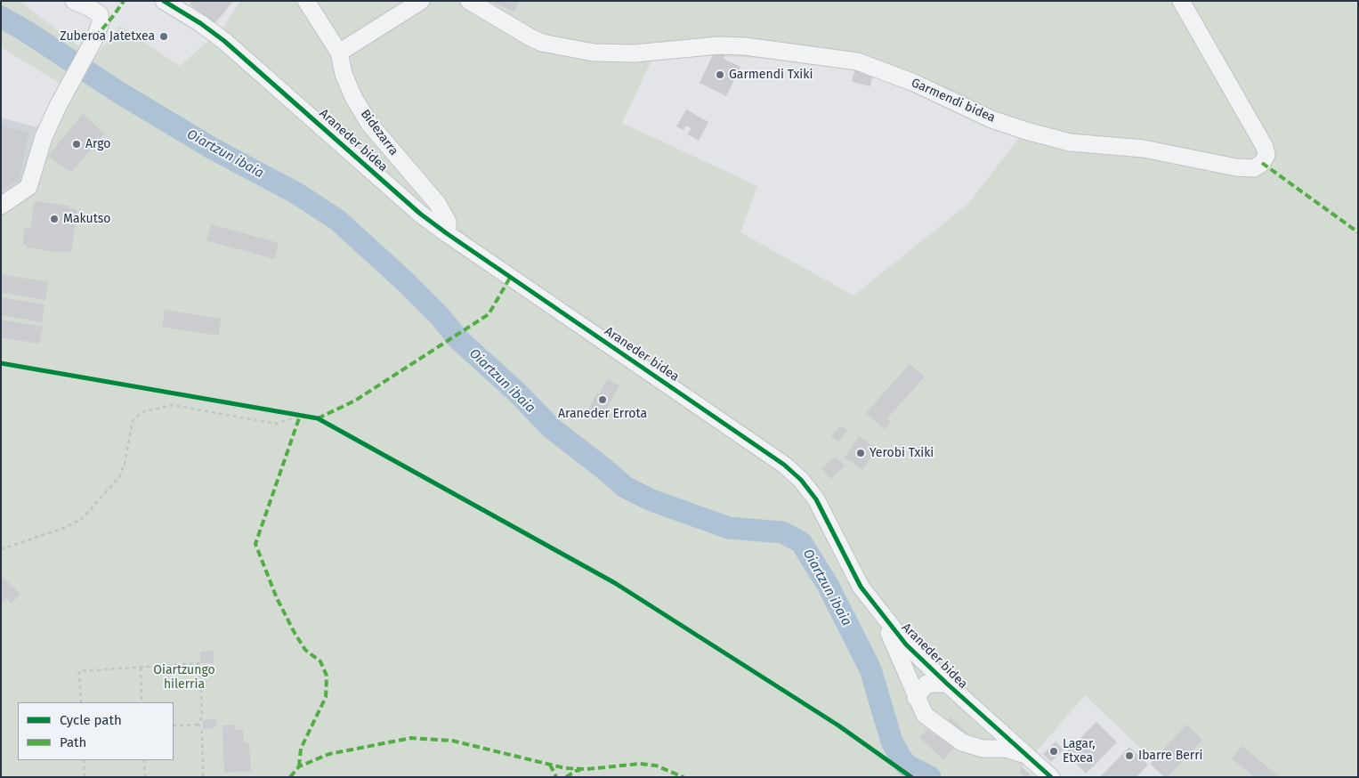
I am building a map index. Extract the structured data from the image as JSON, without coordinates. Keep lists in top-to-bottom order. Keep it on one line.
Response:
{"streets":{"street":["Garmendi bidea","Bidezarra","Araneder bidea"]},"crossings":[["Bidezarra","Araneder bidea"]],"water":["Oiartzun ibaia"],"parks":["Oiartzungo hilerria"],"places":["Zuberoa Jatetxea","Garmendi Txiki","Argo","Makutso","Araneder Errota","Yerobi Txiki","Lagar, Etxea","Ibarre Berri"],"legend":["Cycle path","Path"]}
